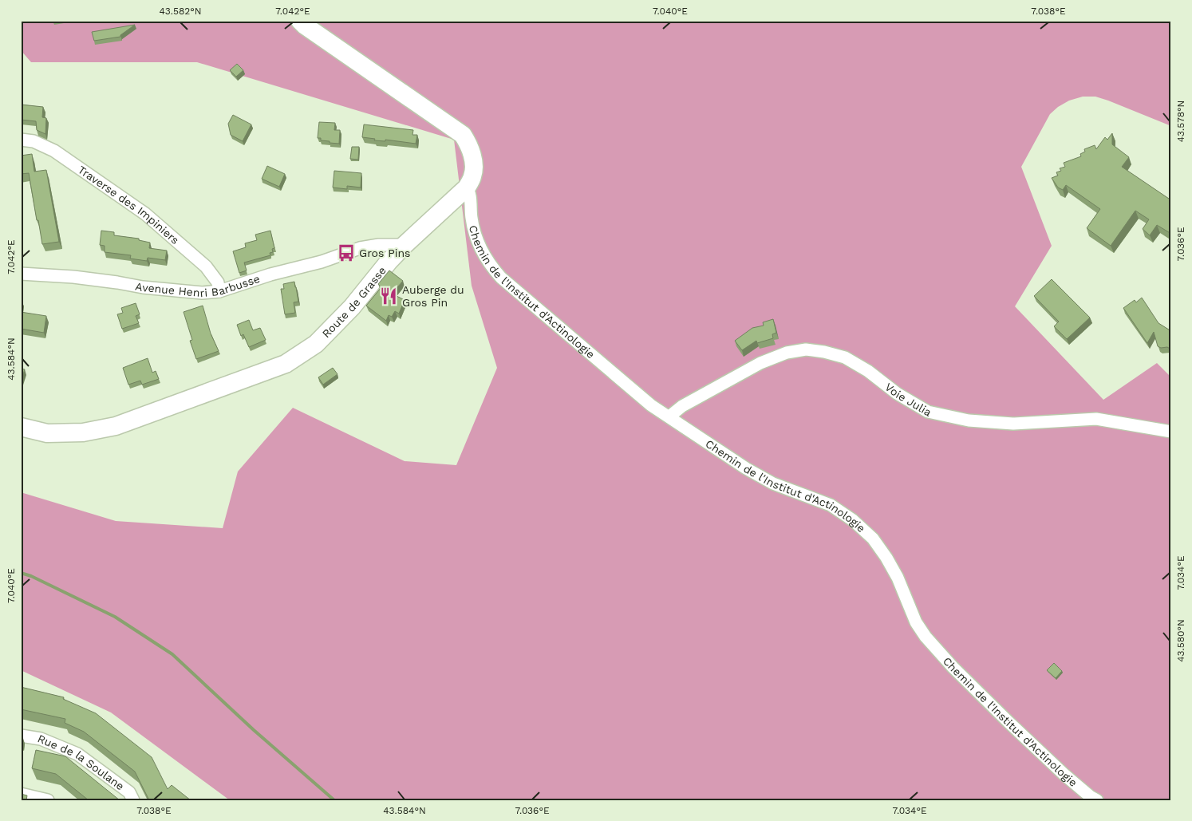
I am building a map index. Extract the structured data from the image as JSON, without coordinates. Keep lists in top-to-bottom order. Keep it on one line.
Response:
{"streets":{"main road":["Route de Grasse"],"street":["Traverse des Impiniers","Avenue Henri Barbusse","Chemin de l'Institut d'Actinologie","Voie Julia","Rue de la Soulane"]},"crossings":[["Traverse des Impiniers","Avenue Henri Barbusse"],["Avenue Henri Barbusse","Route de Grasse"],["Chemin de l'Institut d'Actinologie","Route de Grasse"],["Chemin de l'Institut d'Actinologie","Voie Julia"]],"places":{"bus stop":["Gros Pins"],"restaurant":["Auberge du Gros Pin"]},"coordinates":["43.582°N","7.042°E","7.040°E","7.038°E","43.578°N","7.036°E","43.584°N","7.034°E","43.580°N"]}
